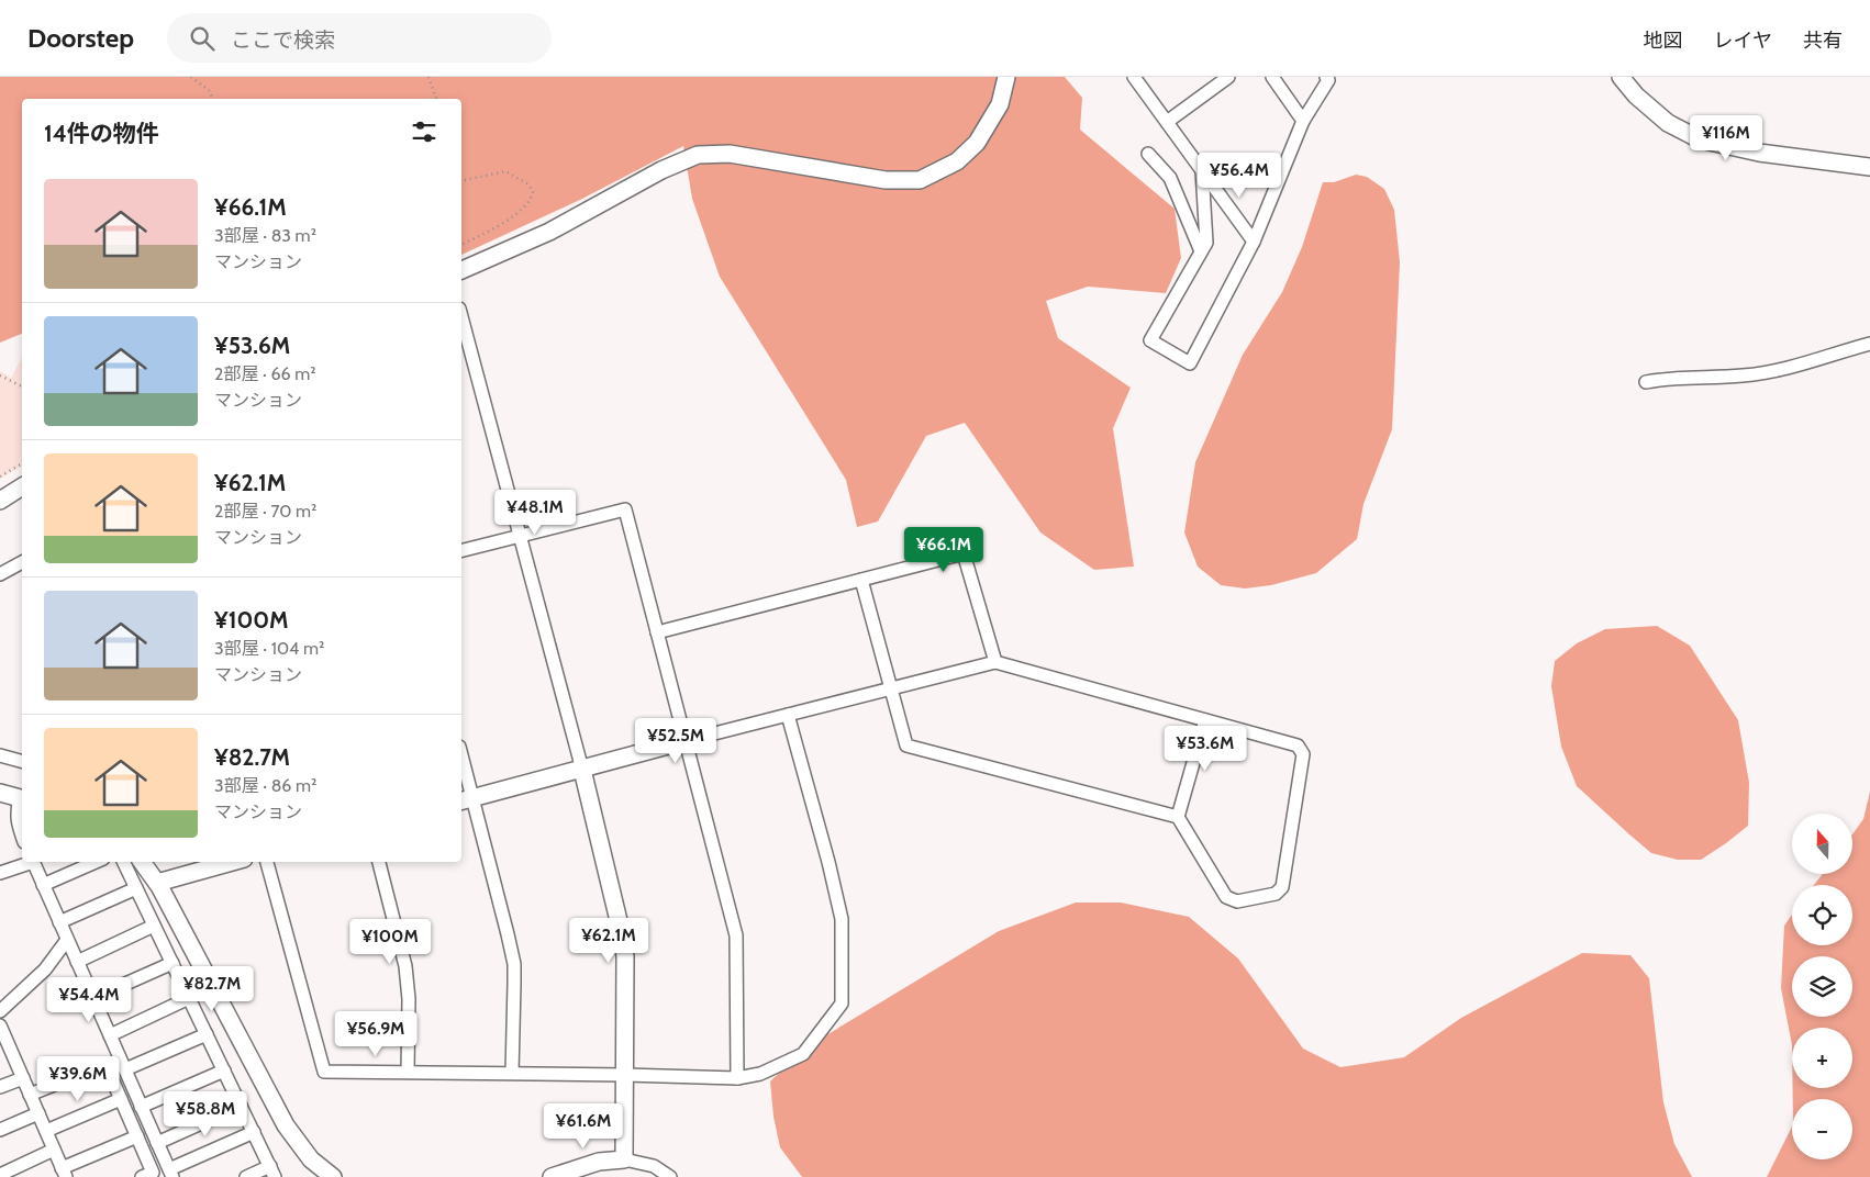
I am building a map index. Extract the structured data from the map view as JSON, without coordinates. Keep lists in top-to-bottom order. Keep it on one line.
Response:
{"north":"top","page":{"header":"Doorstep","search":"ここで検索","nav":["地図","レイヤ","共有"],"heading":"14件の物件","price":["¥116M","¥56.4M","¥48.1M","¥66.1M","¥52.5M","¥53.6M","¥62.1M","¥100M","¥82.7M","¥54.4M","¥56.9M","¥39.6M","¥58.8M","¥61.6M"],"list":[{"name":"¥66.1M","note":"3部屋 · 83 m² · マンション"},{"name":"¥53.6M","note":"2部屋 · 66 m² · マンション"},{"name":"¥62.1M","note":"2部屋 · 70 m² · マンション"},{"name":"¥100M","note":"3部屋 · 104 m² · マンション"},{"name":"¥82.7M","note":"3部屋 · 86 m² · マンション"}],"map_buttons":["+","−"]}}
